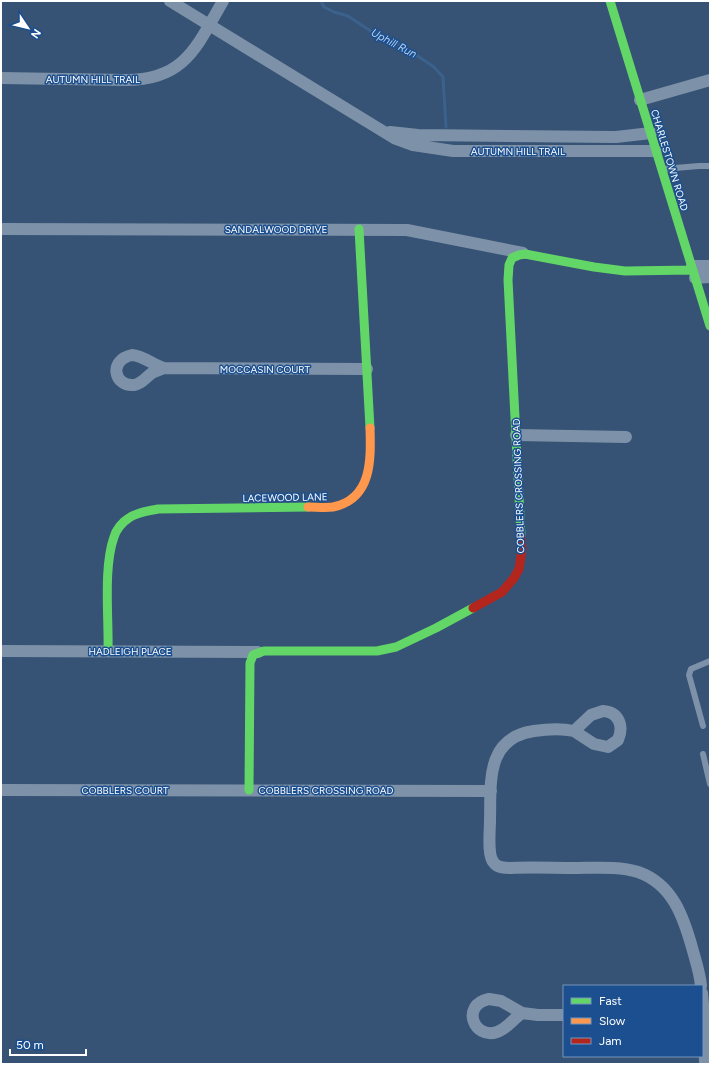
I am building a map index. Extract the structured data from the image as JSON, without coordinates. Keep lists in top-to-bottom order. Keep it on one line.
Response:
{"streets":{"street":["AUTUMN HILL TRAIL","CHARLESTOWN ROAD","SANDALWOOD DRIVE","MOCCASIN COURT","COBBLERS CROSSING ROAD","LACEWOOD LANE","HADLEIGH PLACE","COBBLERS COURT"]},"crossings":[["AUTUMN HILL TRAIL","CHARLESTOWN ROAD"],["CHARLESTOWN ROAD","COBBLERS CROSSING ROAD"],["SANDALWOOD DRIVE","COBBLERS CROSSING ROAD"],["SANDALWOOD DRIVE","LACEWOOD LANE"],["MOCCASIN COURT","LACEWOOD LANE"],["COBBLERS CROSSING ROAD","HADLEIGH PLACE"],["COBBLERS CROSSING ROAD","COBBLERS COURT"],["LACEWOOD LANE","HADLEIGH PLACE"]],"water":["Uphill Run"],"legend":["Fast","Slow","Jam"],"scale_bar":"50 m","north":"bottom right"}
